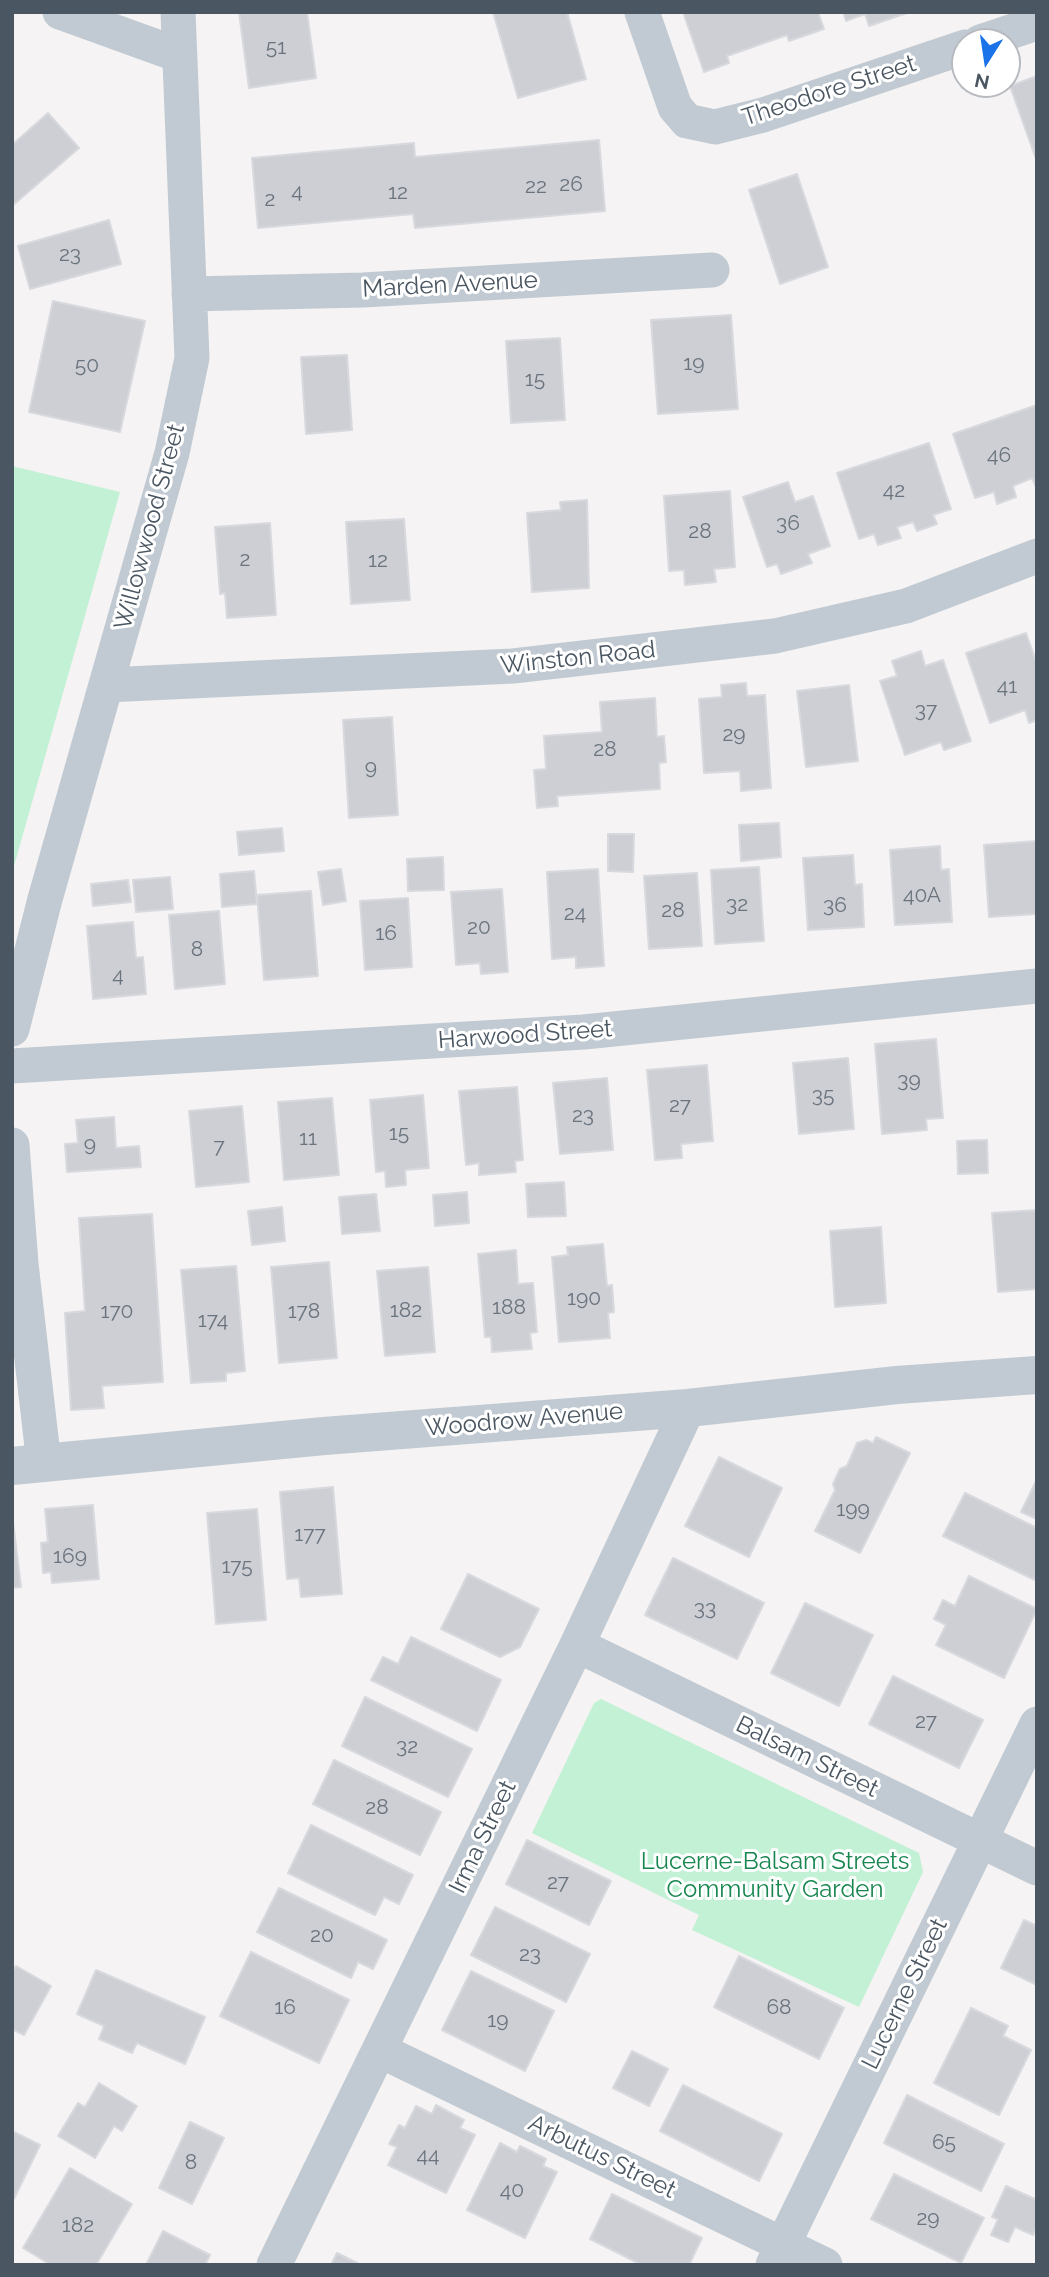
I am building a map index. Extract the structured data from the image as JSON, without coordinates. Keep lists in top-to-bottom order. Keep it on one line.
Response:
{"streets":{"street":["Theodore Street","Marden Avenue","Willowwood Street","Winston Road","Harwood Street","Woodrow Avenue","Balsam Street","Irma Street","Lucerne Street","Arbutus Street"]},"crossings":[["Marden Avenue","Willowwood Street"],["Willowwood Street","Winston Road"],["Woodrow Avenue","Irma Street"],["Balsam Street","Irma Street"],["Balsam Street","Lucerne Street"],["Irma Street","Arbutus Street"],["Lucerne Street","Arbutus Street"]],"parks":["Lucerne-Balsam Streets Community Garden"],"house_numbers":["51","26","22","4","12","2","23","19","50","15","46","42","36","28","2","12","41","37","29","28","9","40A","32","36","28","24","20","16","8","4","39","35","27","23","15","11","9","7","190","188","182","170","178","174","199","177","169","175","33","27","32","28","27","20","23","16","68","19","65","44","8","40","29","182"],"north":"bottom"}
